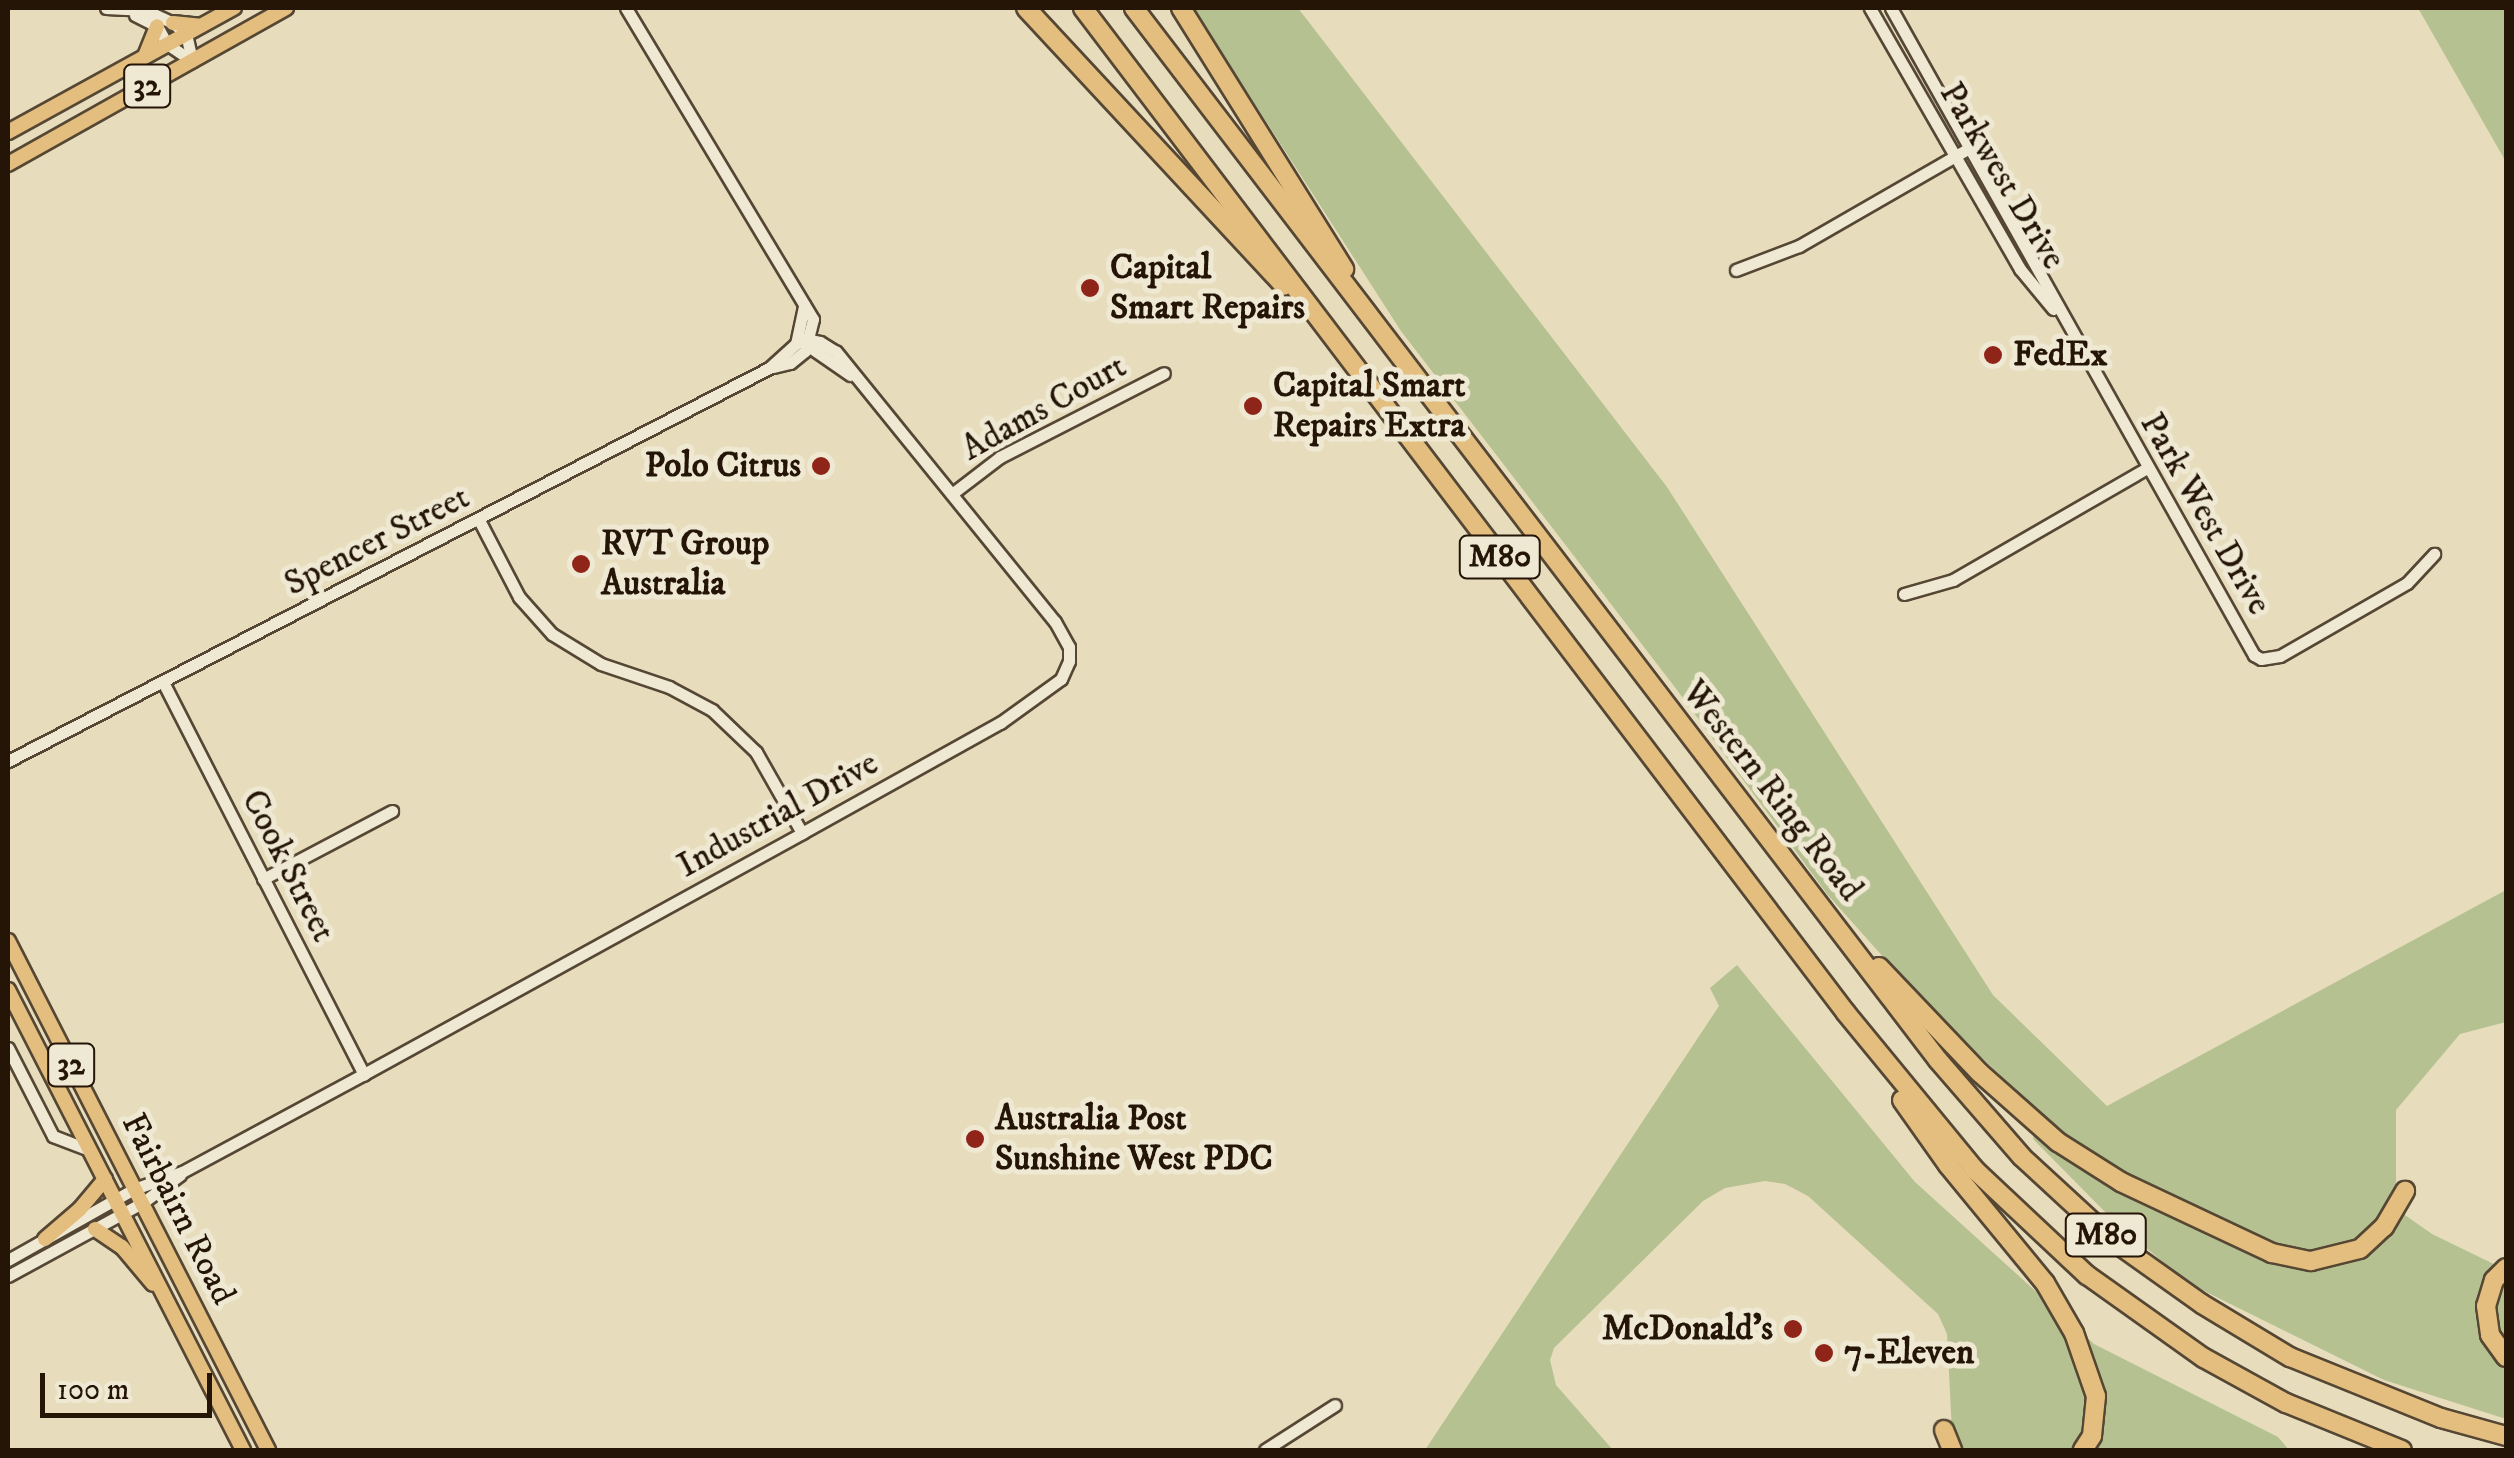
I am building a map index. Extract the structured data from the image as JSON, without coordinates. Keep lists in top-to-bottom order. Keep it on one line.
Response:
{"streets":{"highway":["M80","Western Ring Road"],"main road":["32","Fairbairn Road"],"street":["Parkwest Drive","Adams Court","Park West Drive","Spencer Street","Industrial Drive","Cook Street"]},"crossings":[["Parkwest Drive","Park West Drive"],["Adams Court","Industrial Drive"],["Spencer Street","Industrial Drive"],["Spencer Street","Cook Street"],["Industrial Drive","Cook Street"],["Industrial Drive","Fairbairn Road"]],"places":["Capital Smart Repairs","FedEx","Capital Smart Repairs Extra","Polo Citrus","RVT Group Australia","Australia Post Sunshine West PDC","McDonald's","7-Eleven"],"scale_bar":"100 m"}
